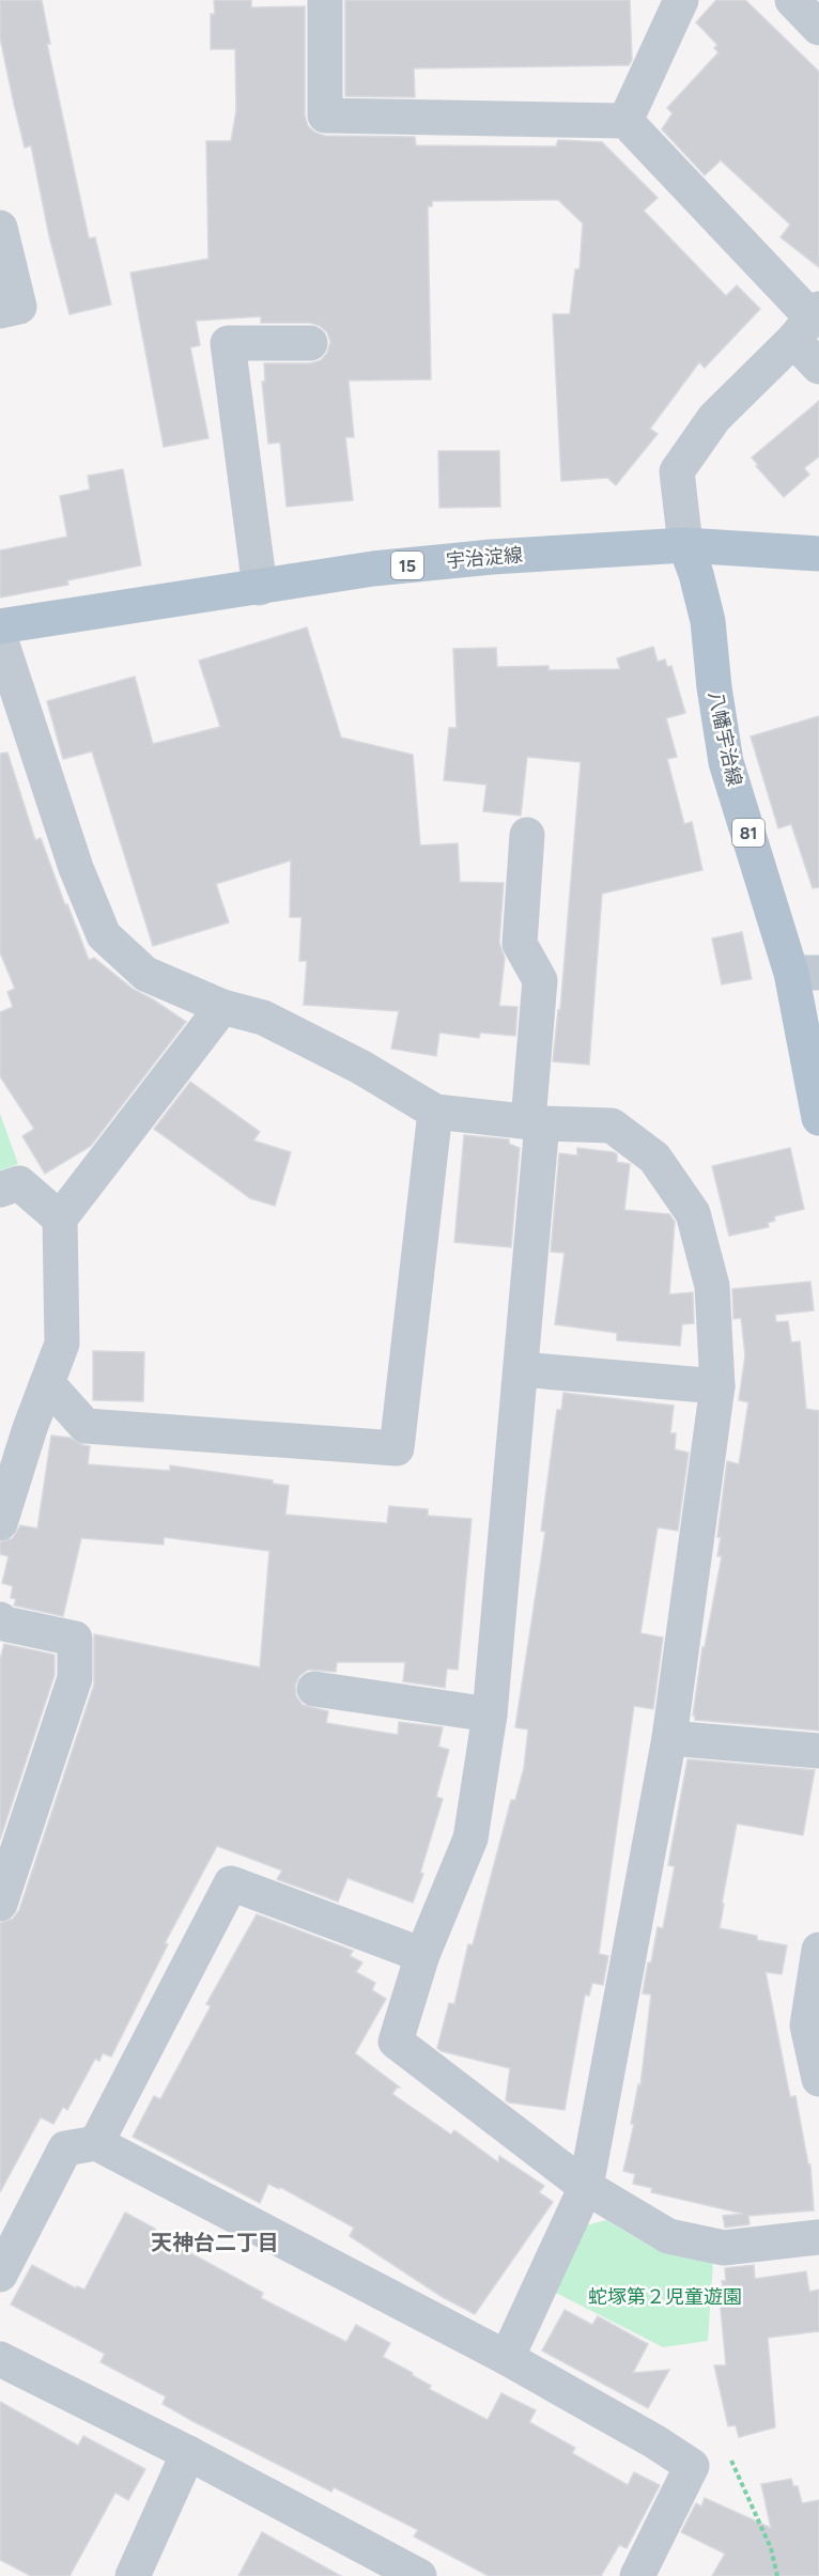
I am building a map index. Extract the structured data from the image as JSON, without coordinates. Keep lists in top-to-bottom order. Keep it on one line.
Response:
{"streets":{"main road":["宇治淀線","15","八幡宇治線","81"]},"crossings":[["宇治淀線","八幡宇治線"]],"districts":["天神台二丁目"],"parks":["蛇塚第２児童遊園"]}
